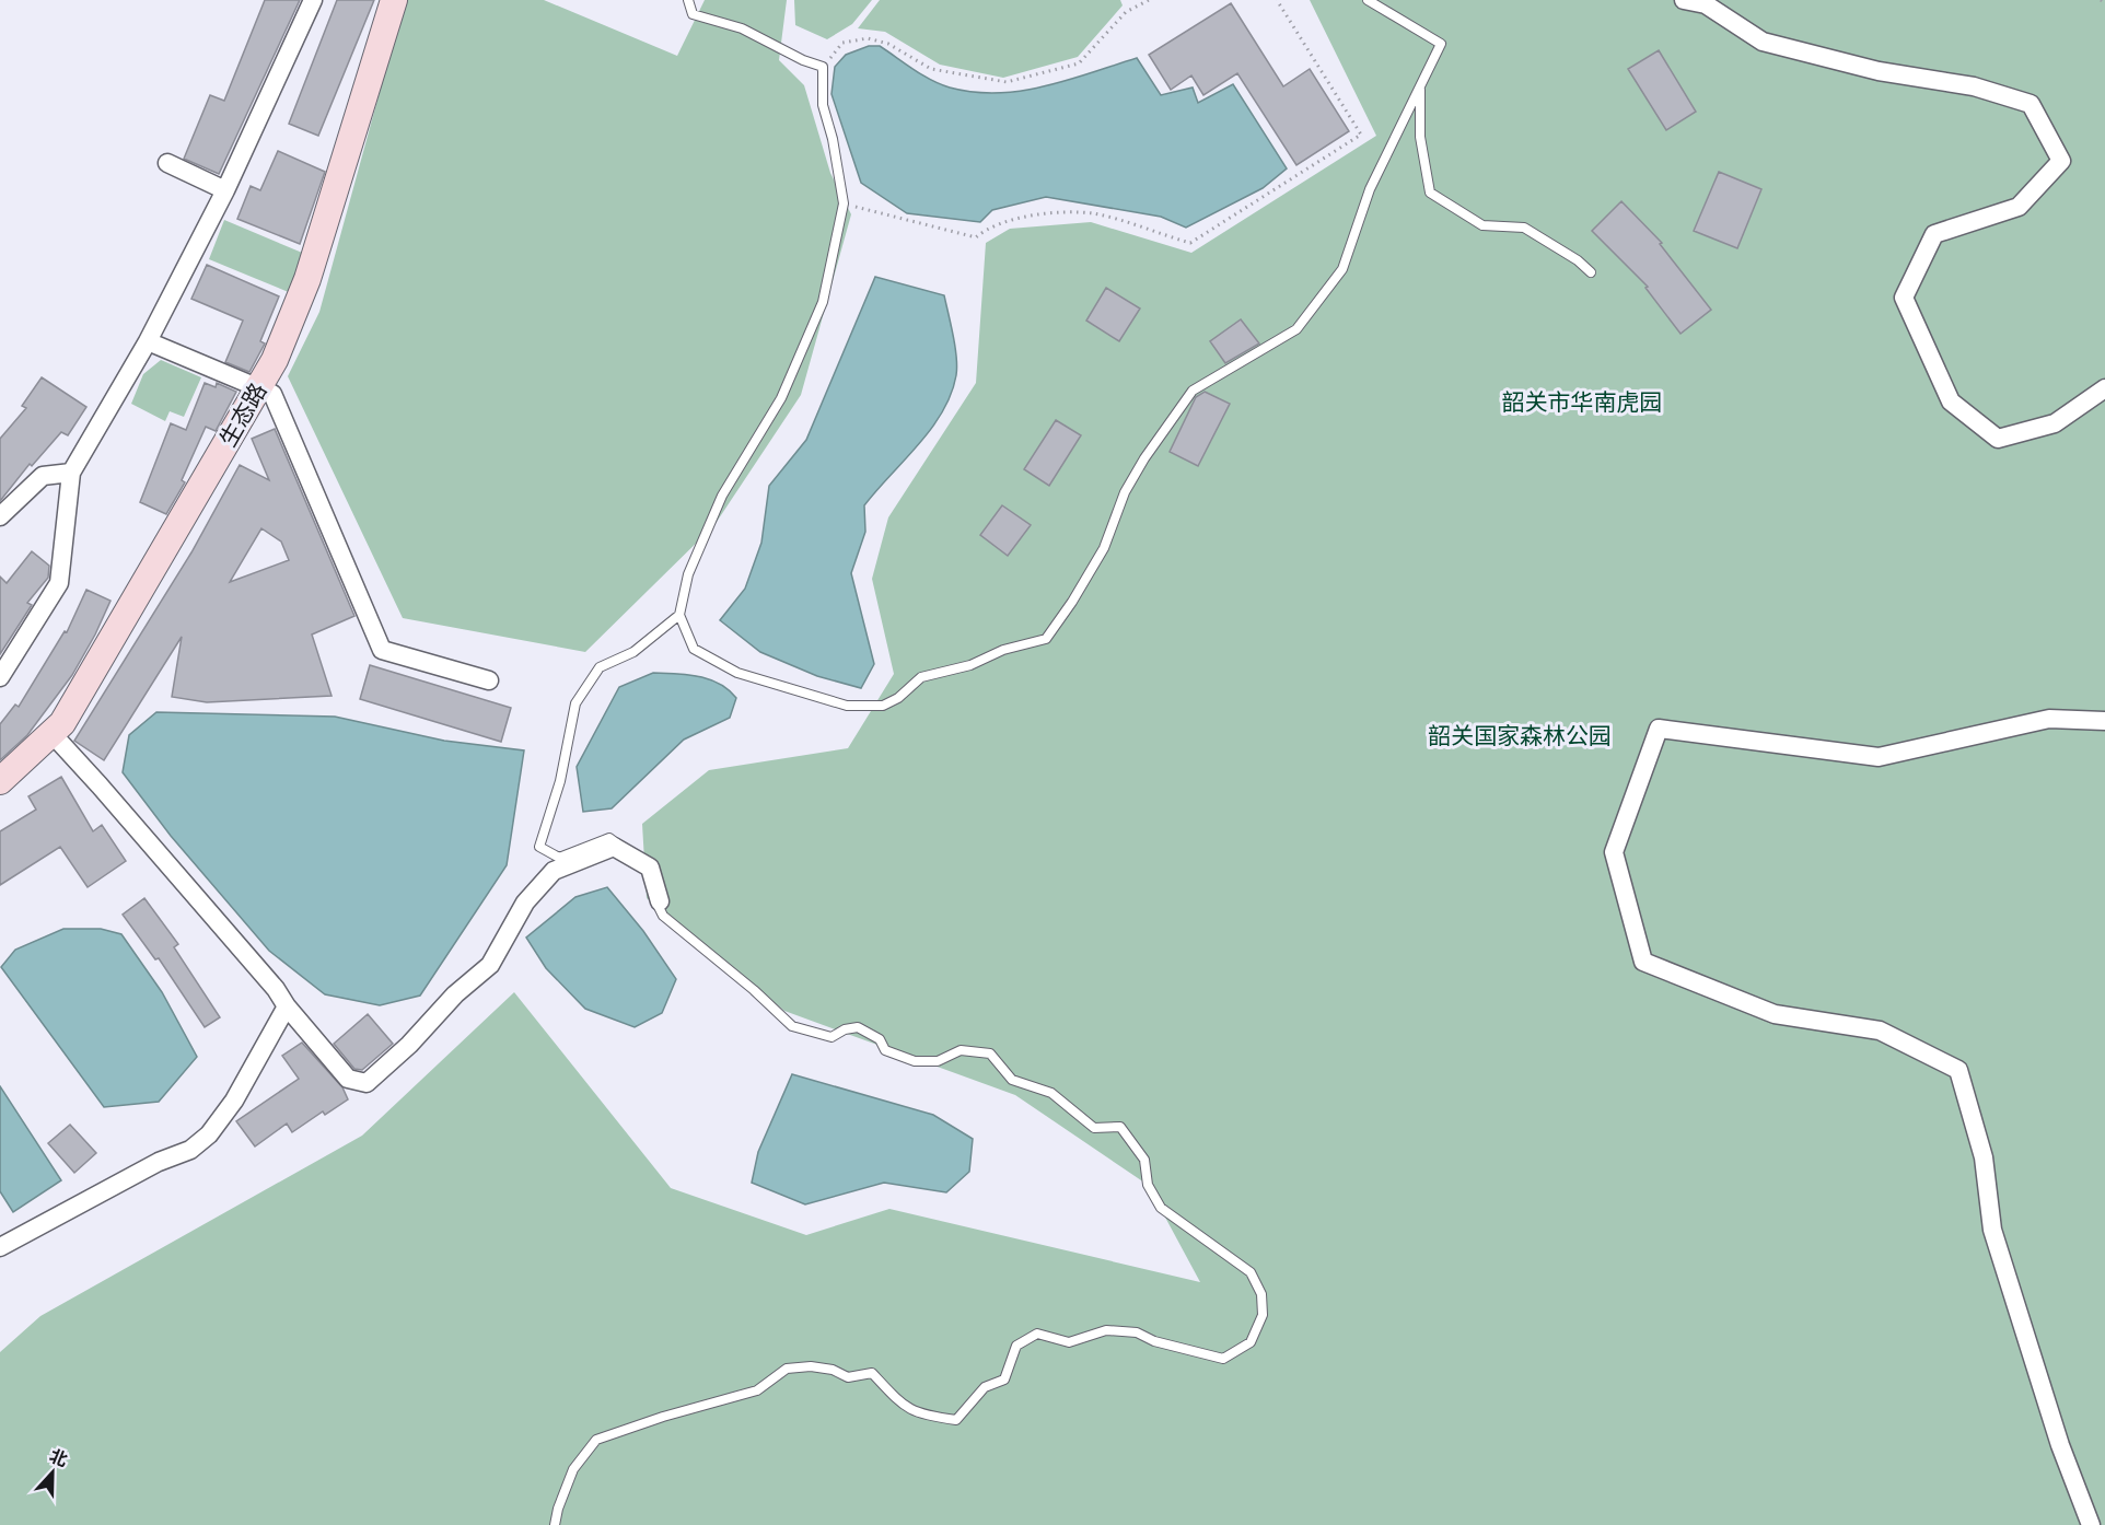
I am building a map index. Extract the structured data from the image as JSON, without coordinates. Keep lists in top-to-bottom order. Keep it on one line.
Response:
{"streets":{"street":["生态路"]},"parks":["韶关市华南虎园","韶关国家森林公园"],"north":"top"}
